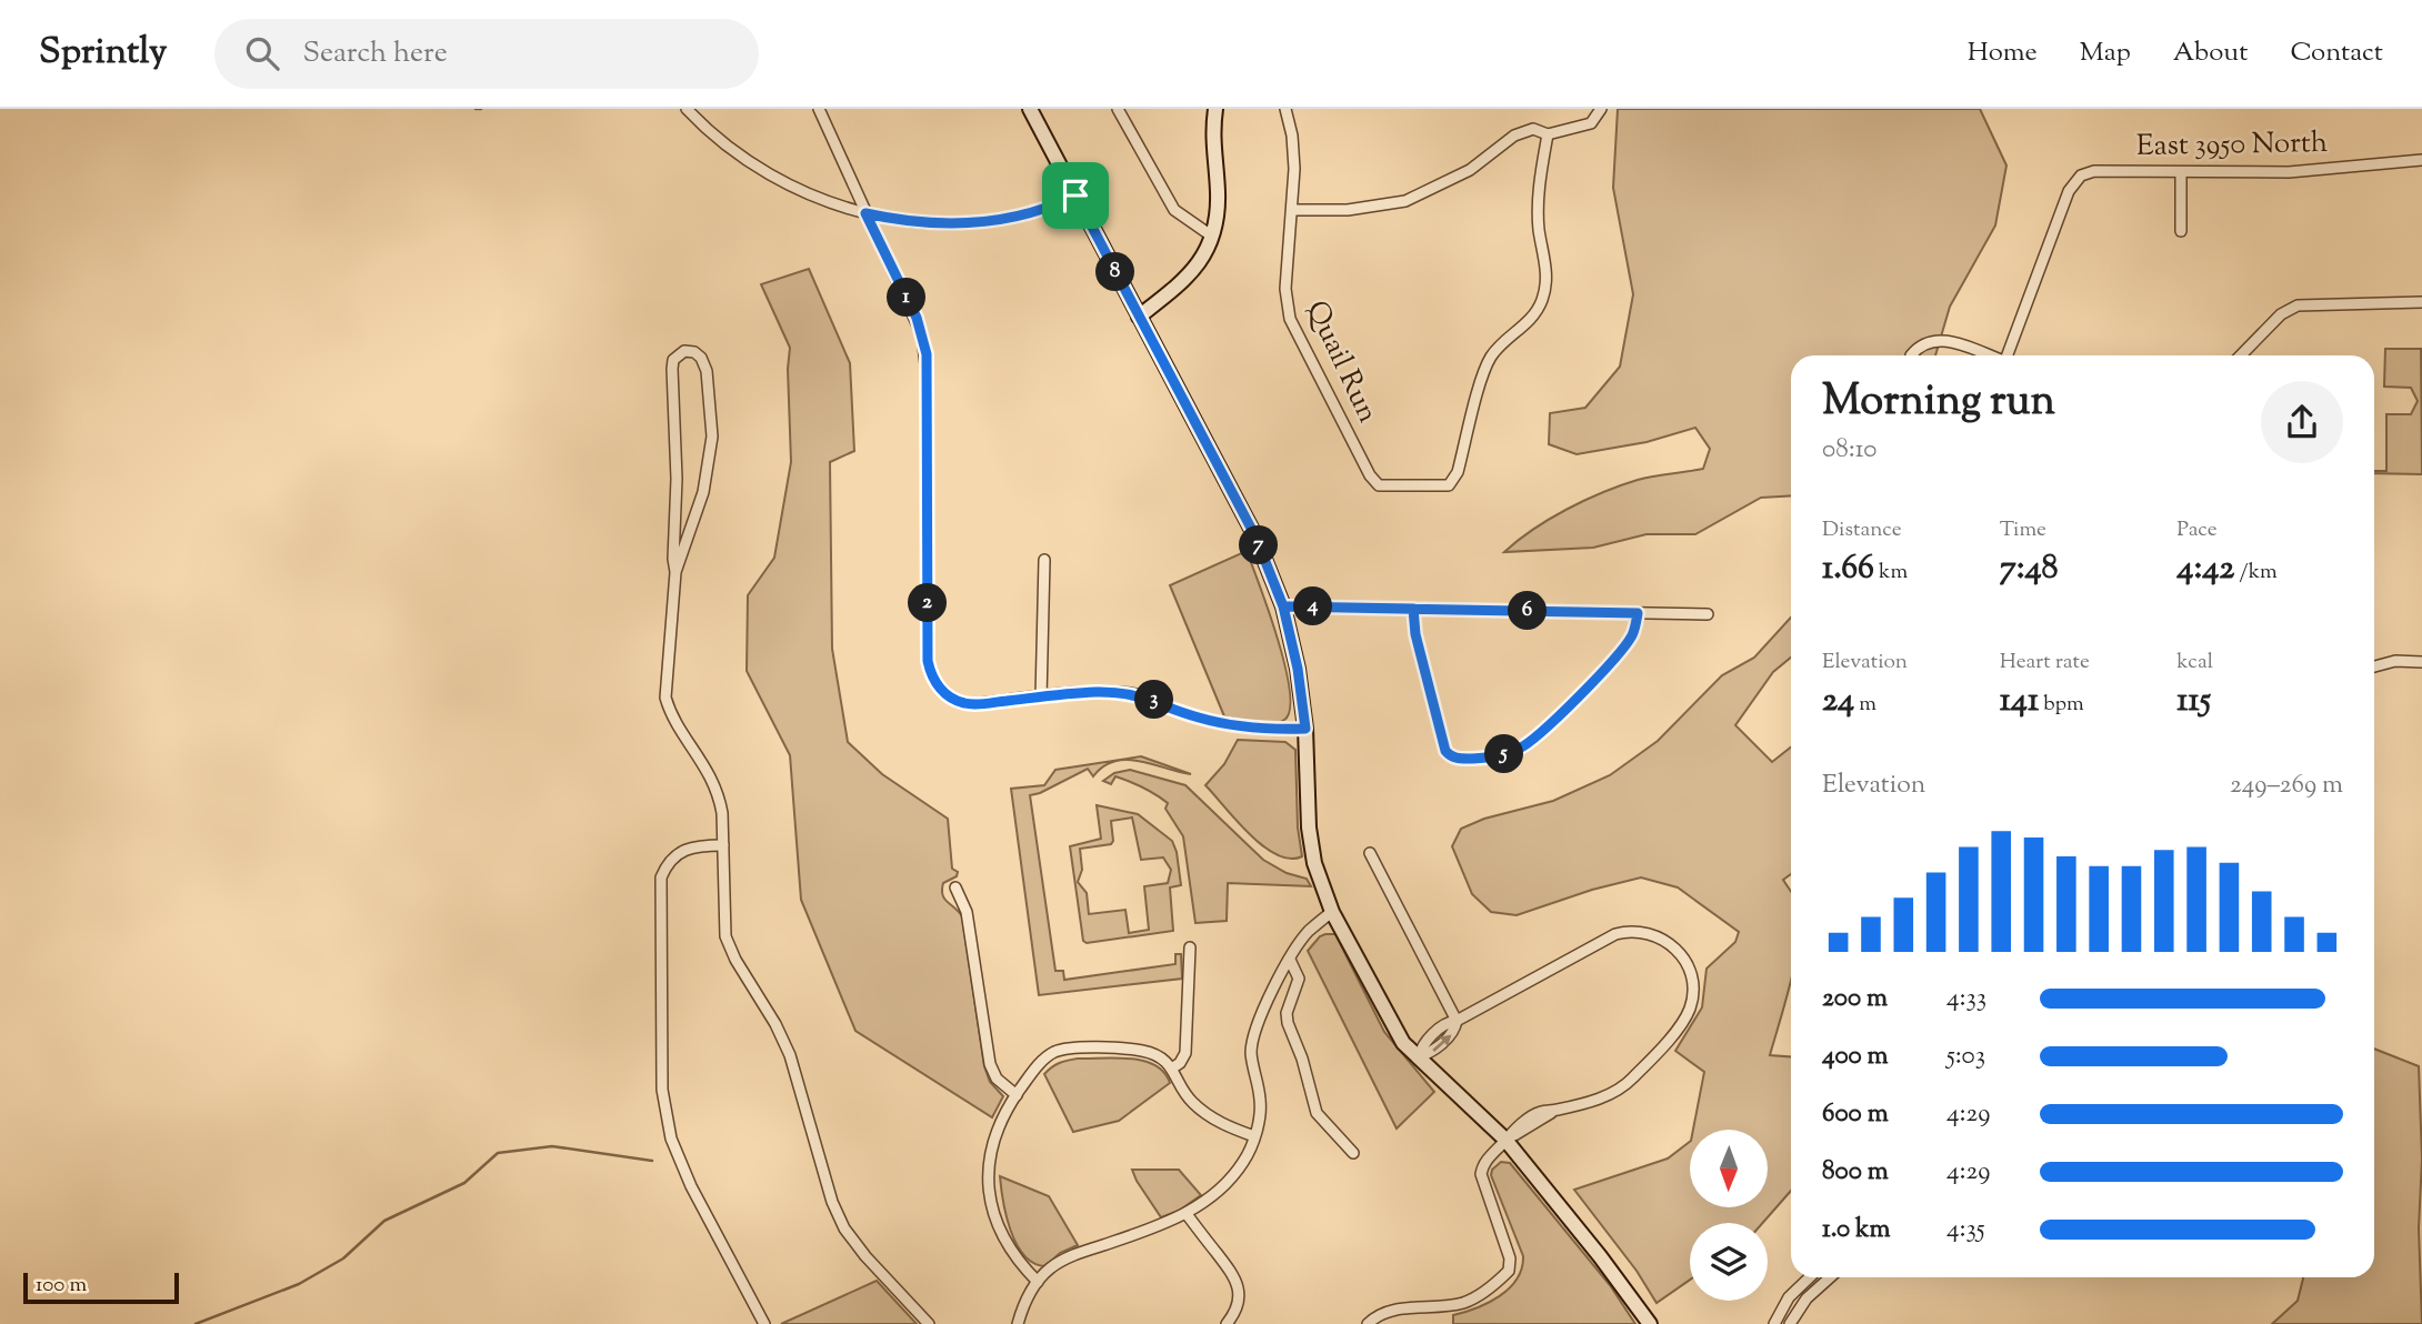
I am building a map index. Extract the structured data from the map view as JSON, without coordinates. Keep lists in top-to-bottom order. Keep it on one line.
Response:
{"streets":{"street":["East 3950 North","Quail Run"]},"scale_bar":"100 m","north":"bottom","page":{"header":"Sprintly","search":"Search here","nav":["Home","Map","About","Contact"],"pins":["8","1","7","2","4","6","3","5"],"heading":["Morning run","08:10"],"stats":[["Distance","1.66 km"],["Time","7:48"],["Pace","4:42 /km"],["Elevation","24 m"],["Heart rate","141 bpm"],["kcal","115"]],"chart":["Elevation","249–269 m"],"list":[{"name":"200 m","note":"4:33"},{"name":"400 m","note":"5:03"},{"name":"600 m","note":"4:29"},{"name":"800 m","note":"4:29"},{"name":"1.0 km","note":"4:35"}],"scale":"100 m"}}
